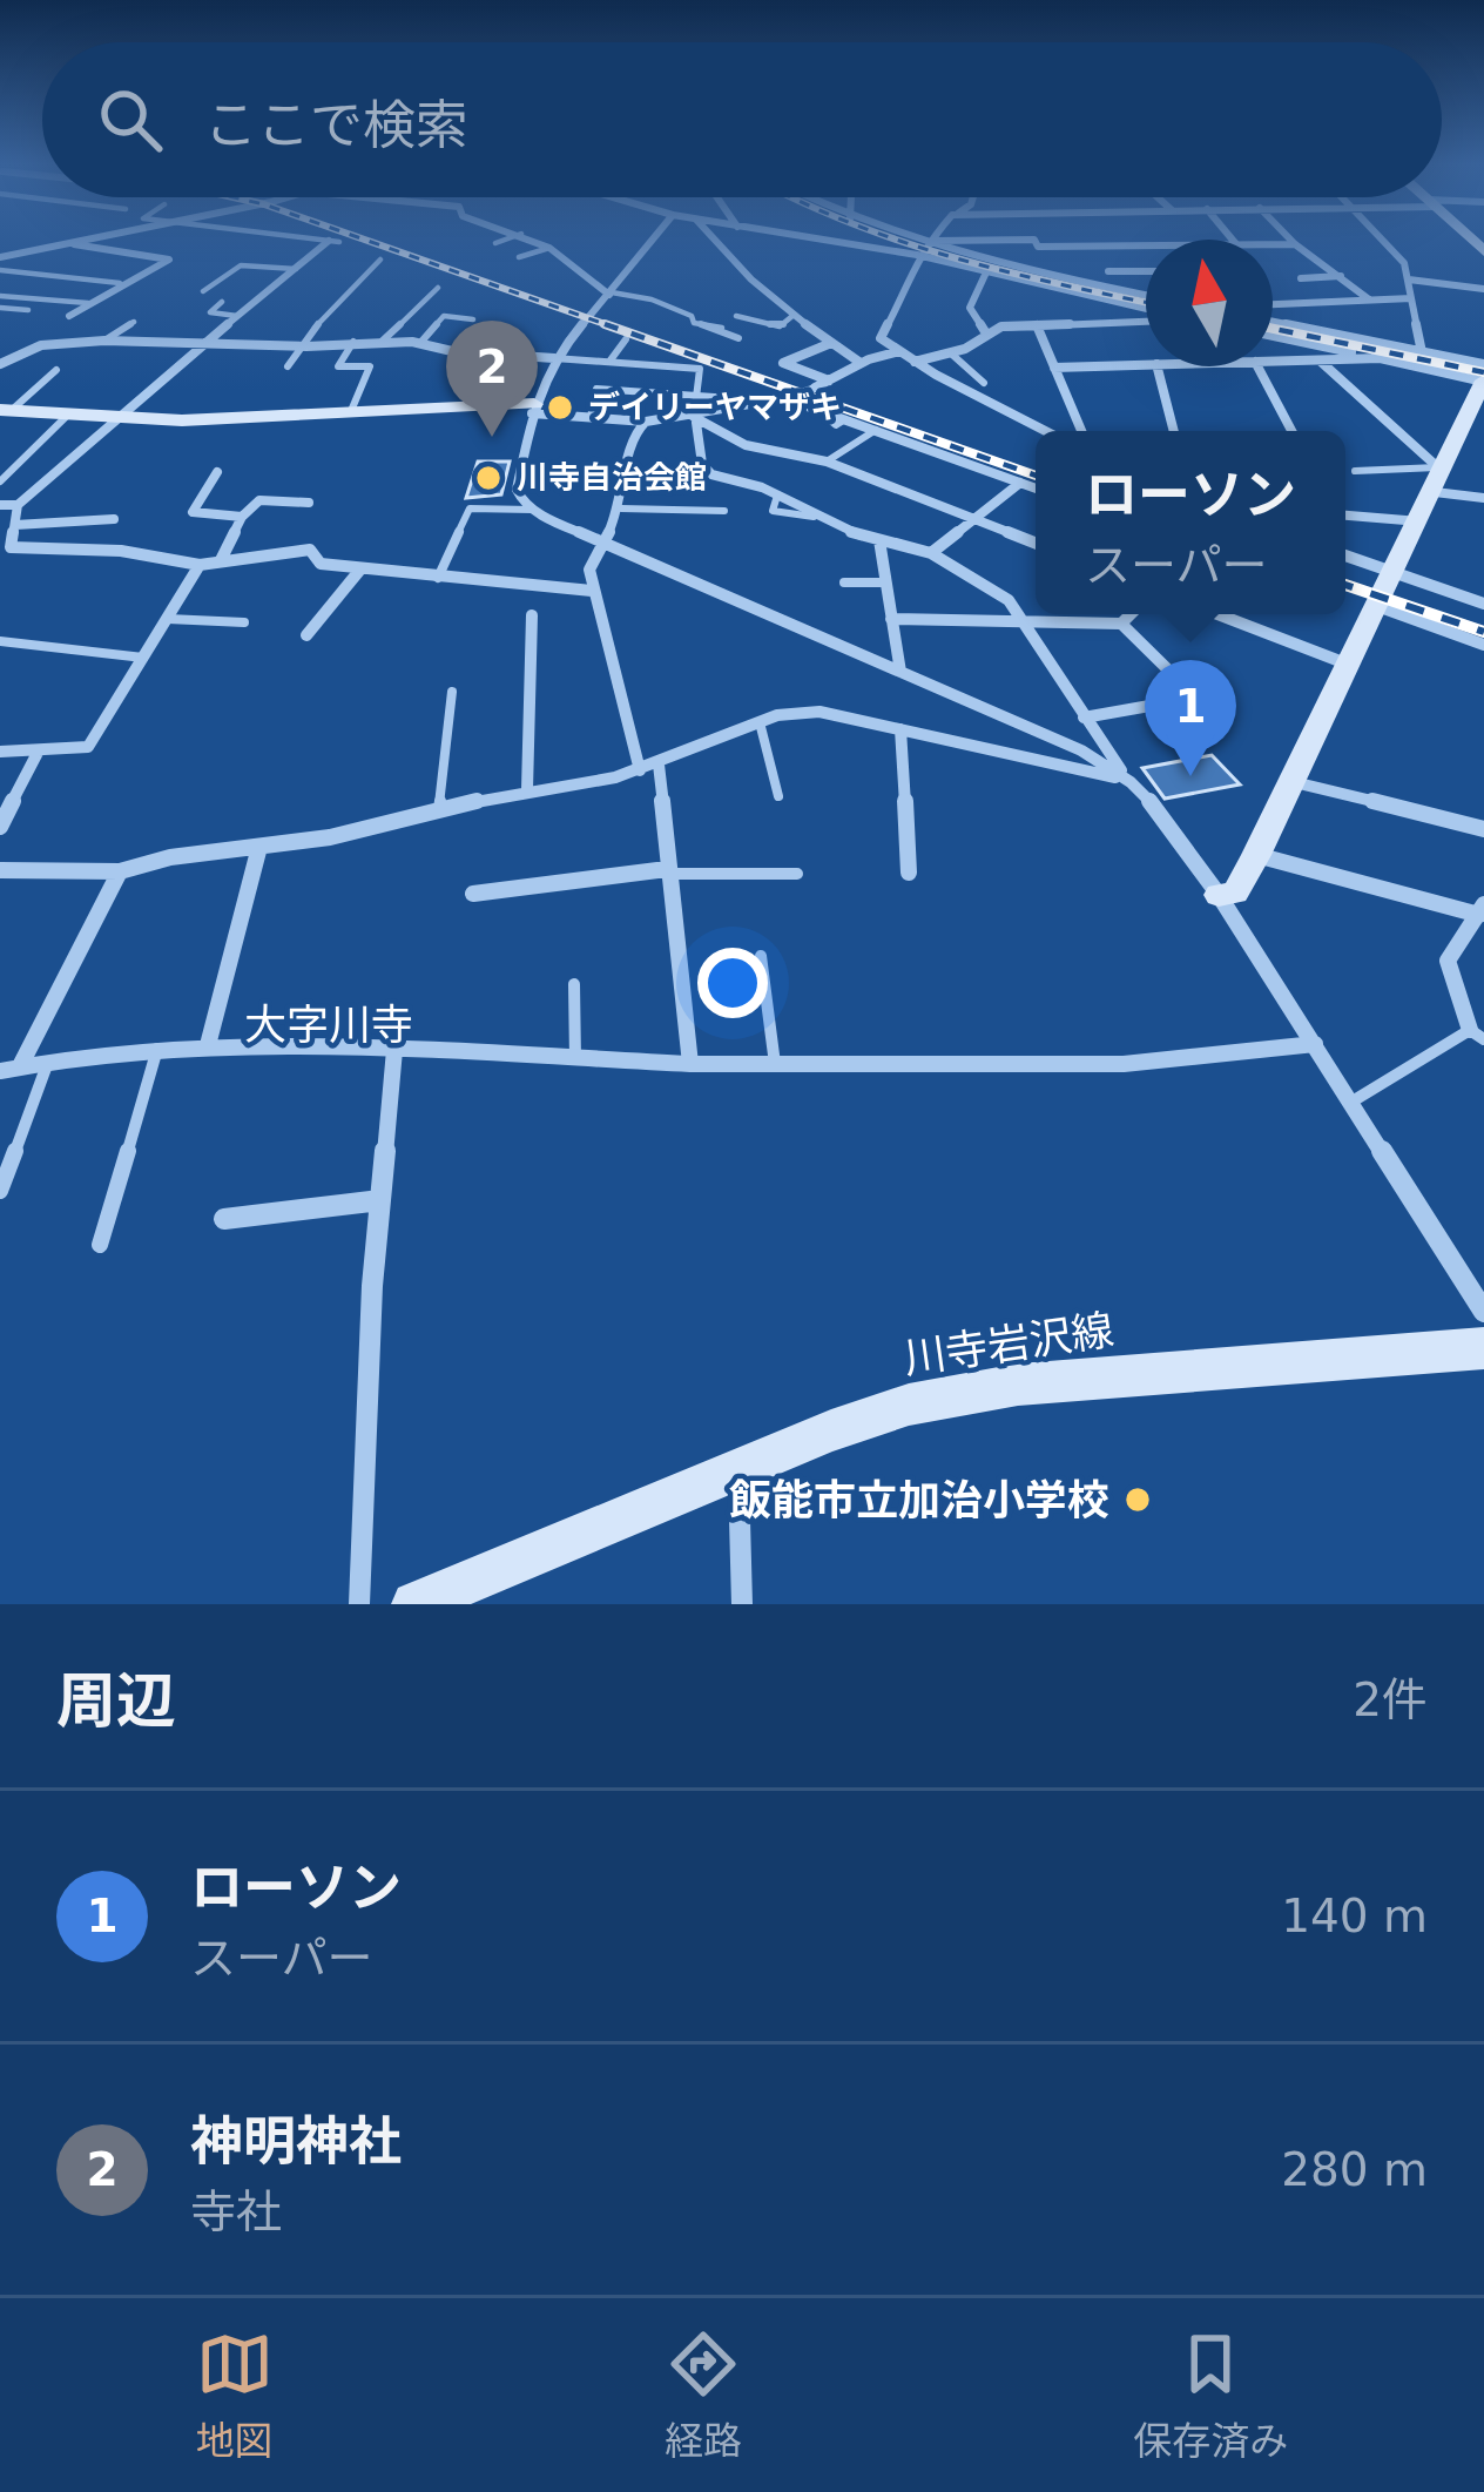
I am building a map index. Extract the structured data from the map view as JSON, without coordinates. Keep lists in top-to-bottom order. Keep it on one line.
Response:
{"streets":{"street":["川寺岩沢線"]},"districts":["大字川寺"],"places":["デイリーヤマザキ","川寺自治会館","飯能市立加治小学校"],"north":"top","page":{"search":"ここで検索","pins":["2","1"],"popup":["ローソン","スーパー"],"heading":["周辺","2件"],"list":[{"mark":"1","name":"ローソン","note":"スーパー","value":"140 m"},{"mark":"2","name":"神明神社","note":"寺社","value":"280 m"}],"nav":["地図","経路","保存済み"]}}
